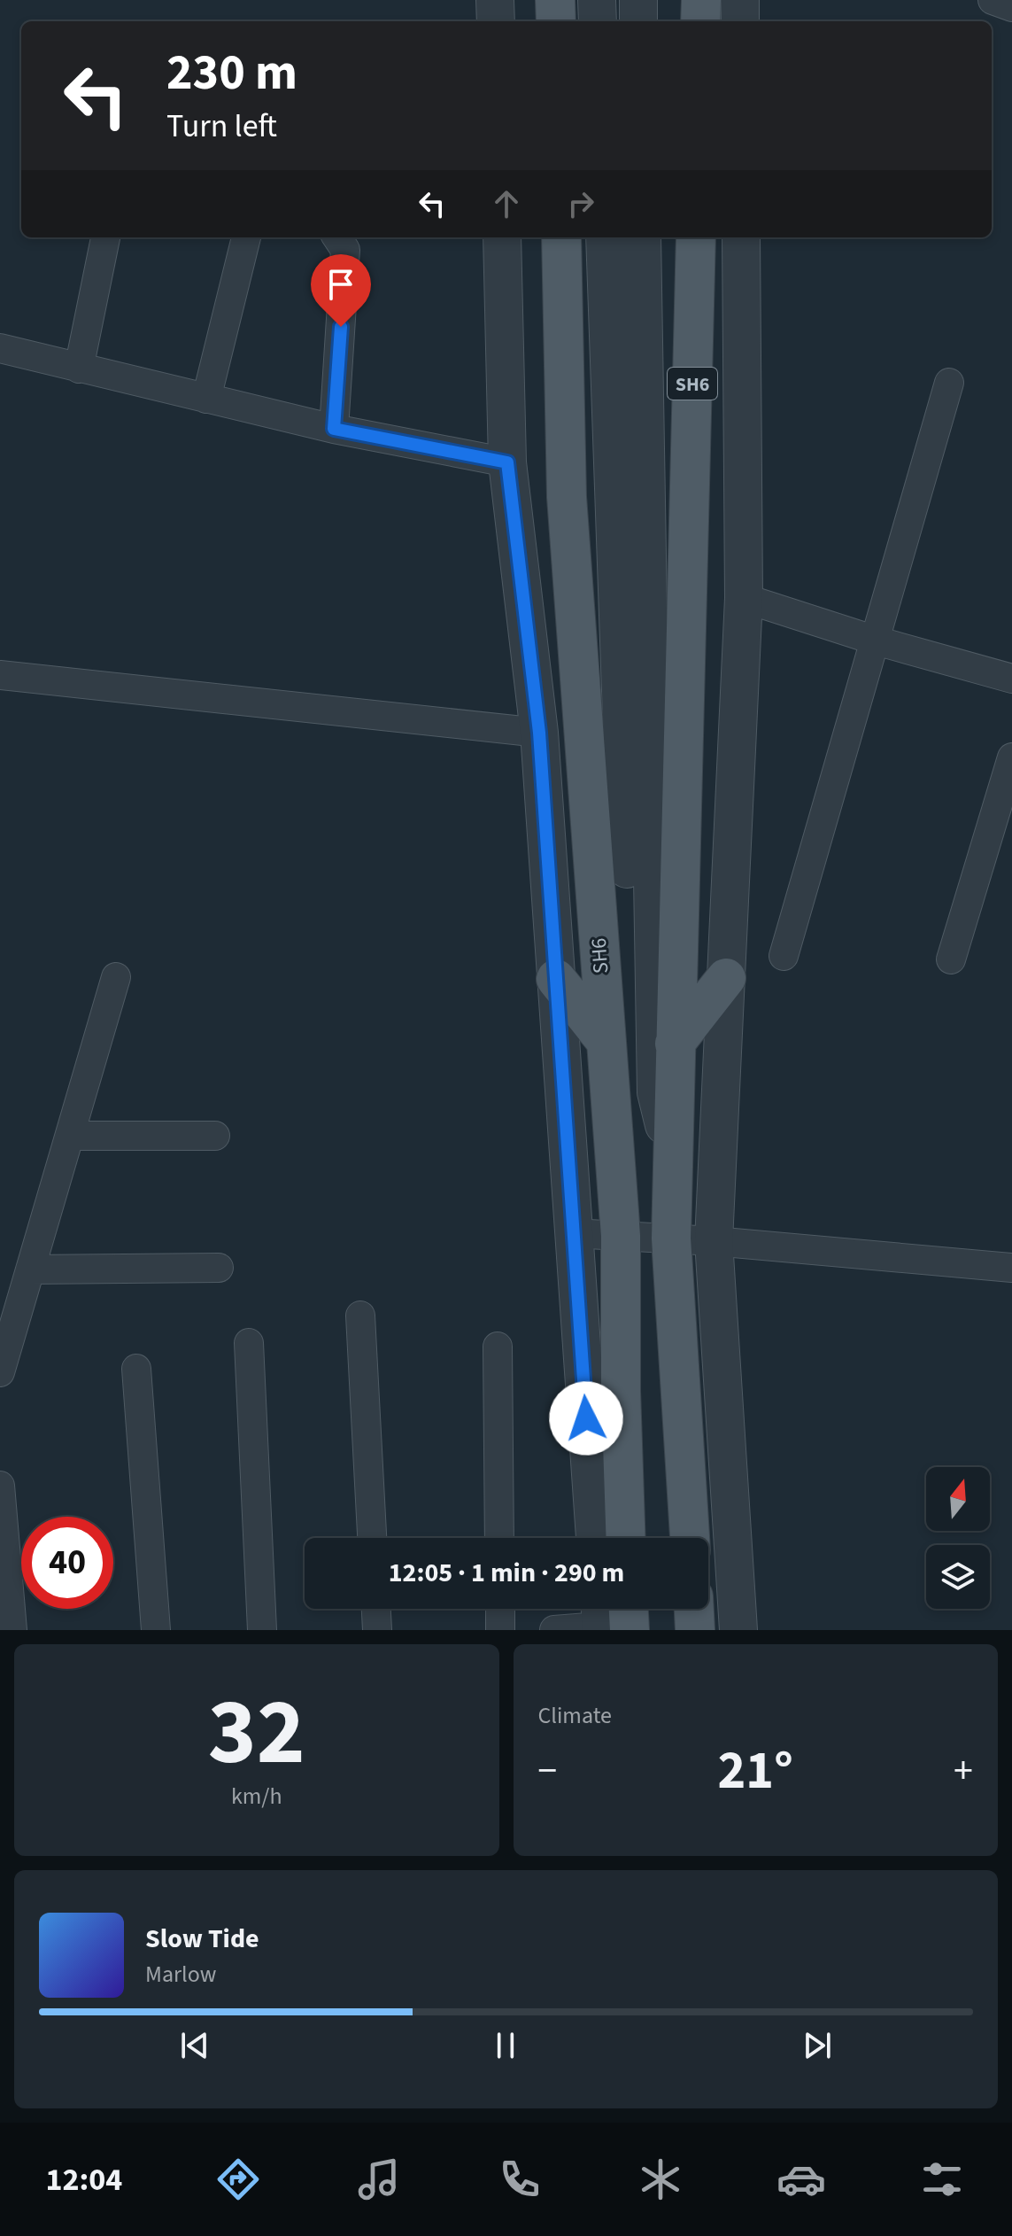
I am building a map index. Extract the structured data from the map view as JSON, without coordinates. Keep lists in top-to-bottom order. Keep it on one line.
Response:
{"streets":{"main road":["SH6"]},"north":"top","page":{"turn":["230 m","Turn left"],"limit":"40","trip":"12:05 · 1 min · 290 m","tile":[["32","km/h"],"Climate"],"heat":["−","21°","+"],"song":["Slow Tide","Marlow"],"tabs":"12:04"}}
